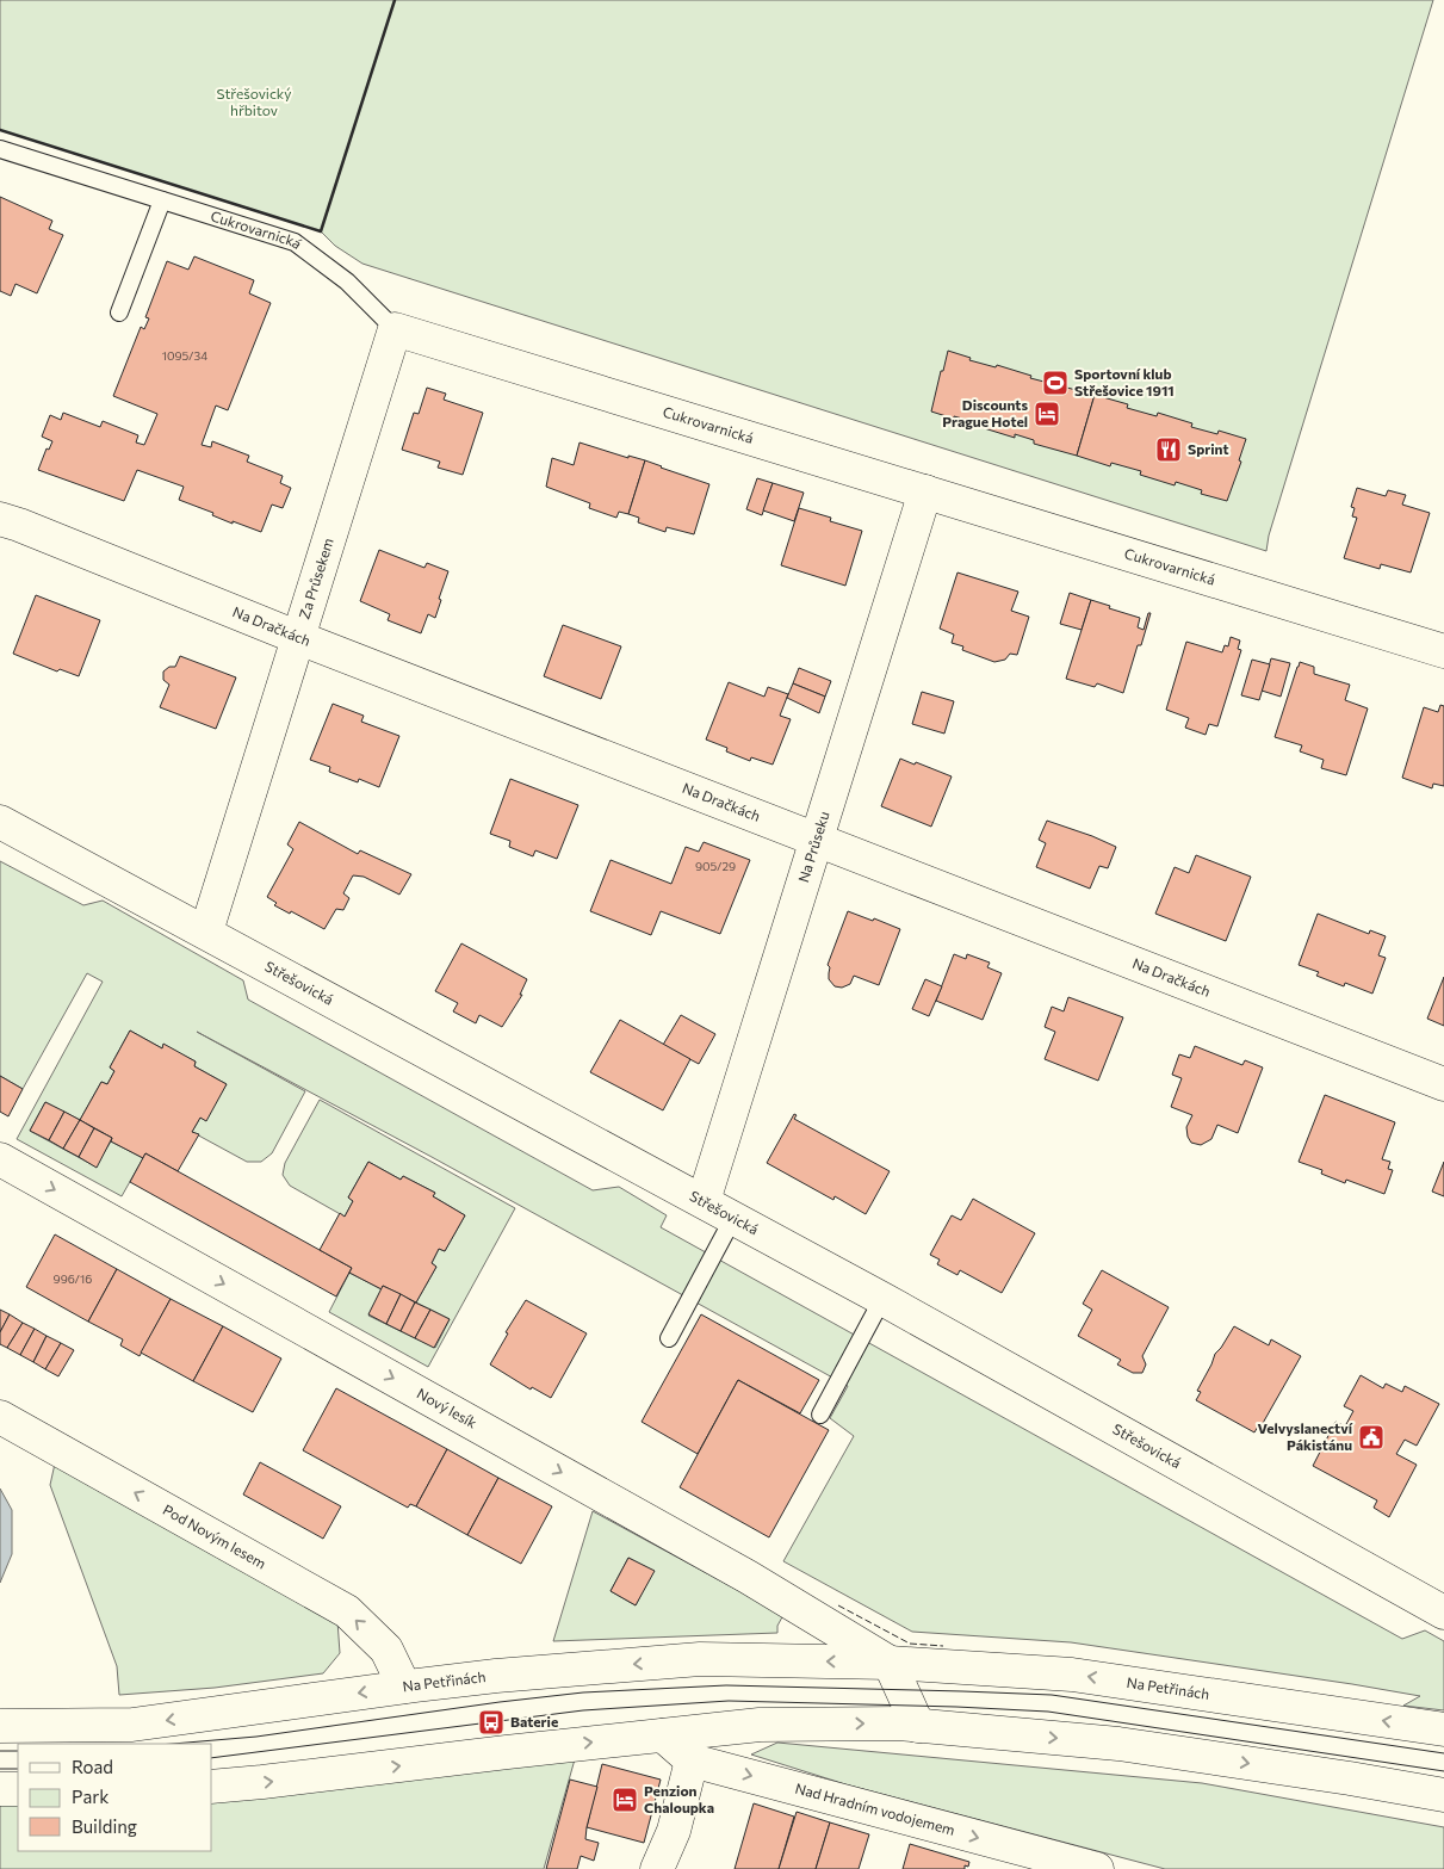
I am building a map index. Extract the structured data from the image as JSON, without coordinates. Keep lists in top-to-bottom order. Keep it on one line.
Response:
{"streets":{"street":["Cukrovarnická","Za Průsekem","Na Dračkách","Na Průseku","Střešovická","Nový lesík","Pod Novým lesem","Na Petřinách","Nad Hradním vodojemem"]},"crossings":[["Cukrovarnická","Za Průsekem"],["Cukrovarnická","Na Průseku"],["Za Průsekem","Na Dračkách"],["Za Průsekem","Střešovická"],["Na Dračkách","Na Průseku"],["Na Průseku","Střešovická"],["Nový lesík","Na Petřinách"],["Pod Novým lesem","Na Petřinách"]],"one_way":["Nový lesík","Pod Novým lesem"],"parks":["Střešovický hřbitov"],"places":{"sports":["Sportovní klub Střešovice 1911"],"hotel":["Discounts Prague Hotel","Penzion Chaloupka"],"restaurant":["Sprint"],"public building":["Velvyslanectví Pákistánu"],"bus stop":["Baterie"]},"house_numbers":["1095/34","905/29","996/16"],"legend":["Road","Park","Building"]}
